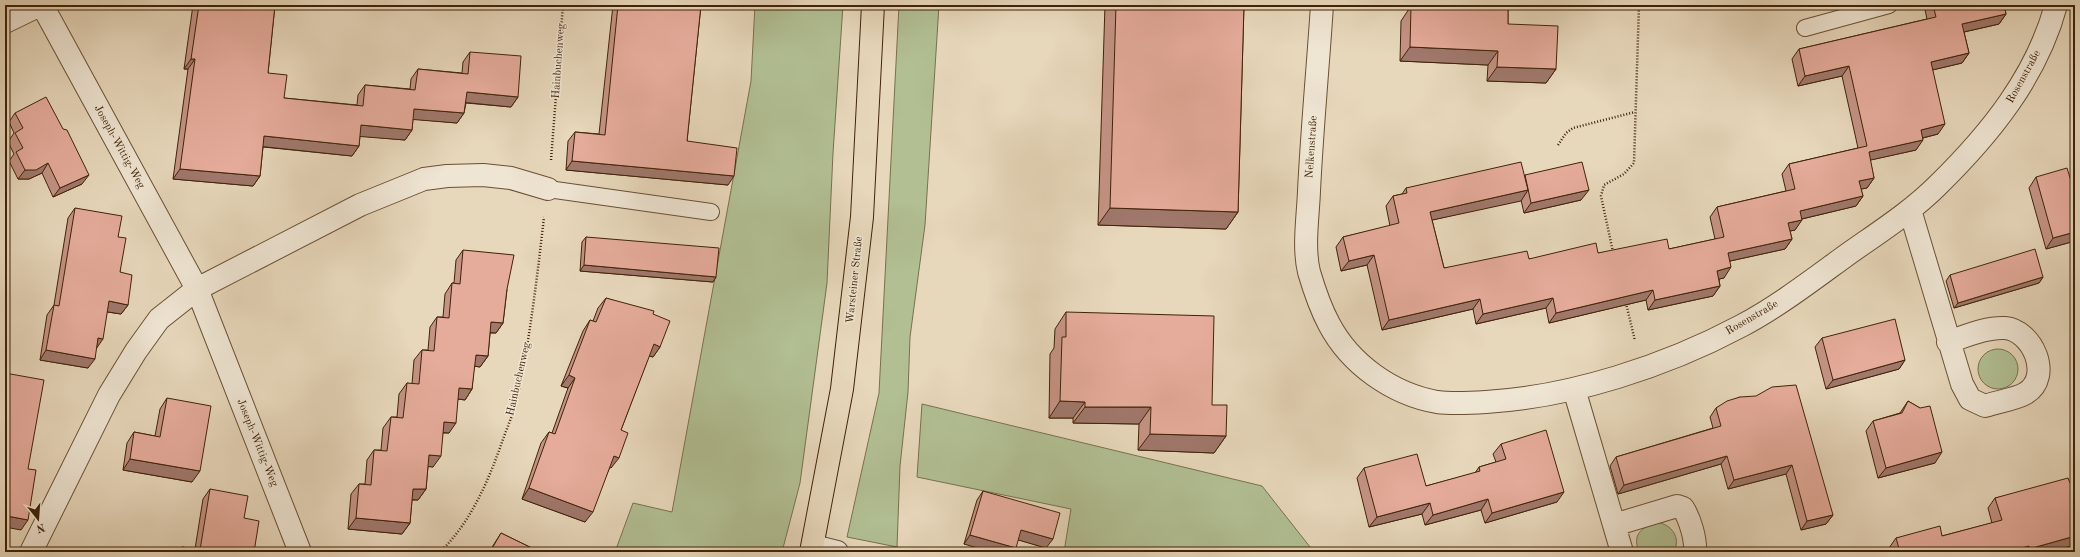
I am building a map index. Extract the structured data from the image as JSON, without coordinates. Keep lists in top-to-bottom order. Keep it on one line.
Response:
{"streets":{"main road":["Warsteiner Straße"],"street":["Rosenstraße","Joseph-Wittig-Weg","Nelkenstraße"],"path":["Hainbuchenweg"]},"crossings":[["Rosenstraße","Nelkenstraße"]],"north":"bottom"}
